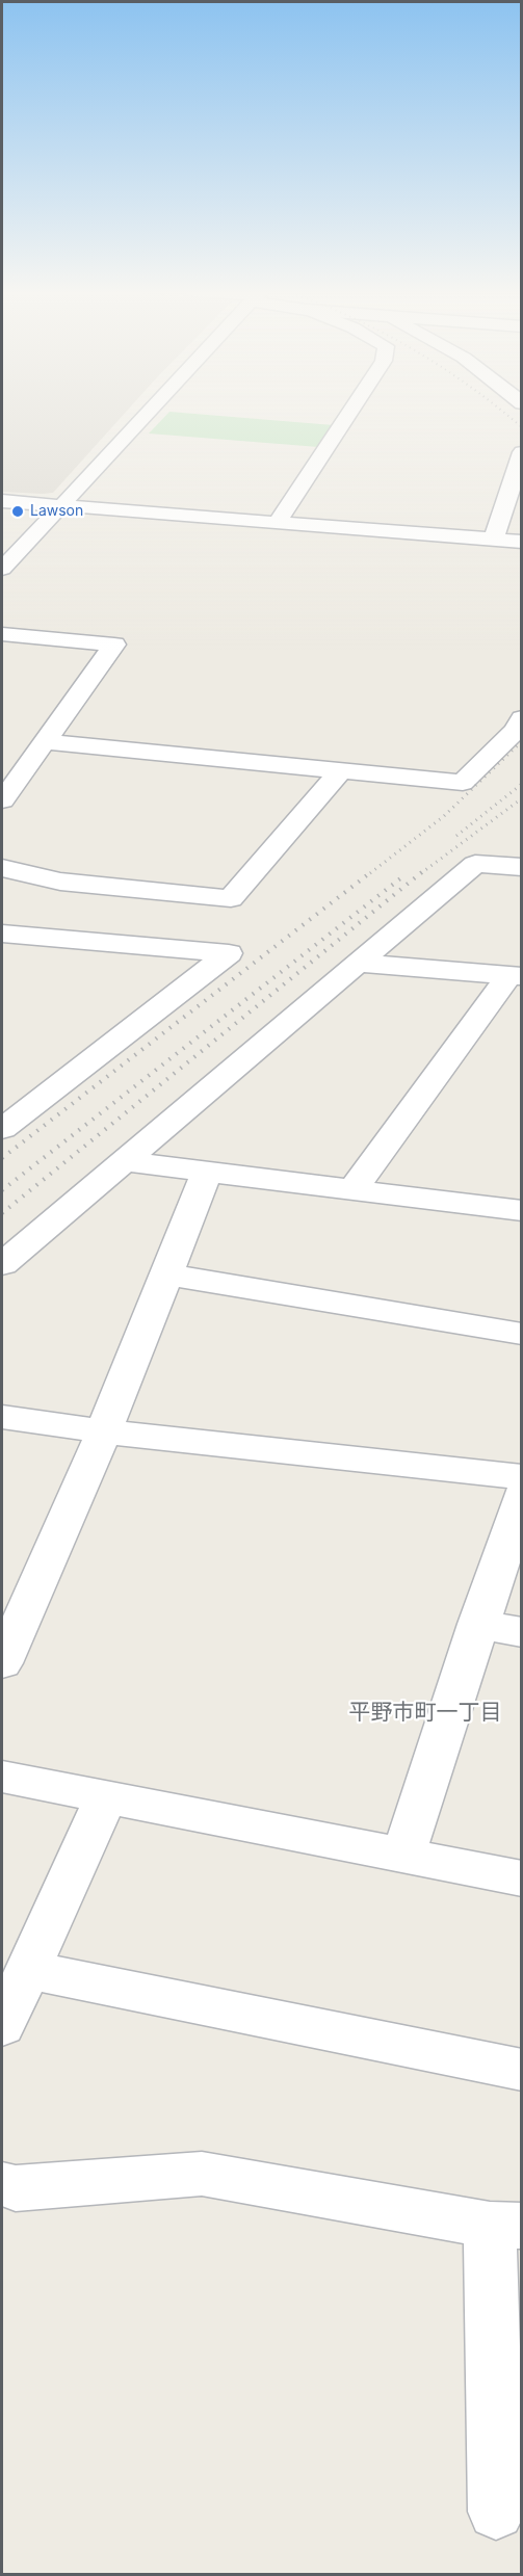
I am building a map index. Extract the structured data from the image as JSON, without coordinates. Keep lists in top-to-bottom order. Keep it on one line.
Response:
{"districts":["平野市町一丁目"],"places":["Lawson"]}
